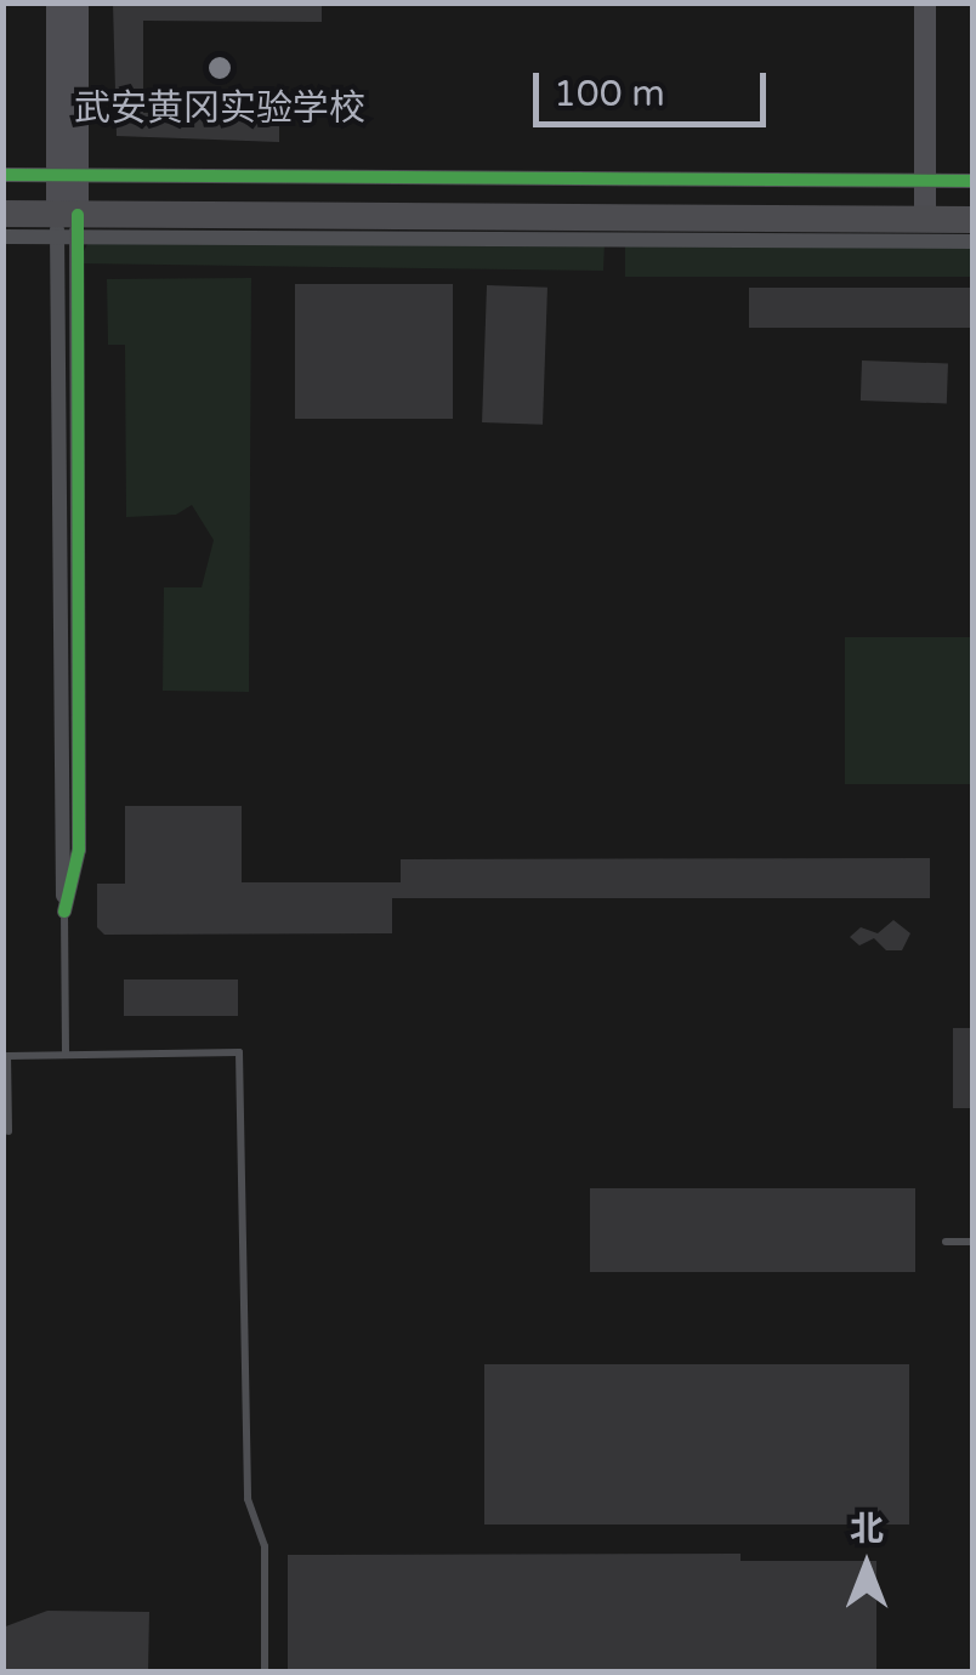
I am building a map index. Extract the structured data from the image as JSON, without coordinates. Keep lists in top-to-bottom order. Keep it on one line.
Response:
{"places":["武安黄冈实验学校"],"scale_bar":"100 m","north":"top"}
